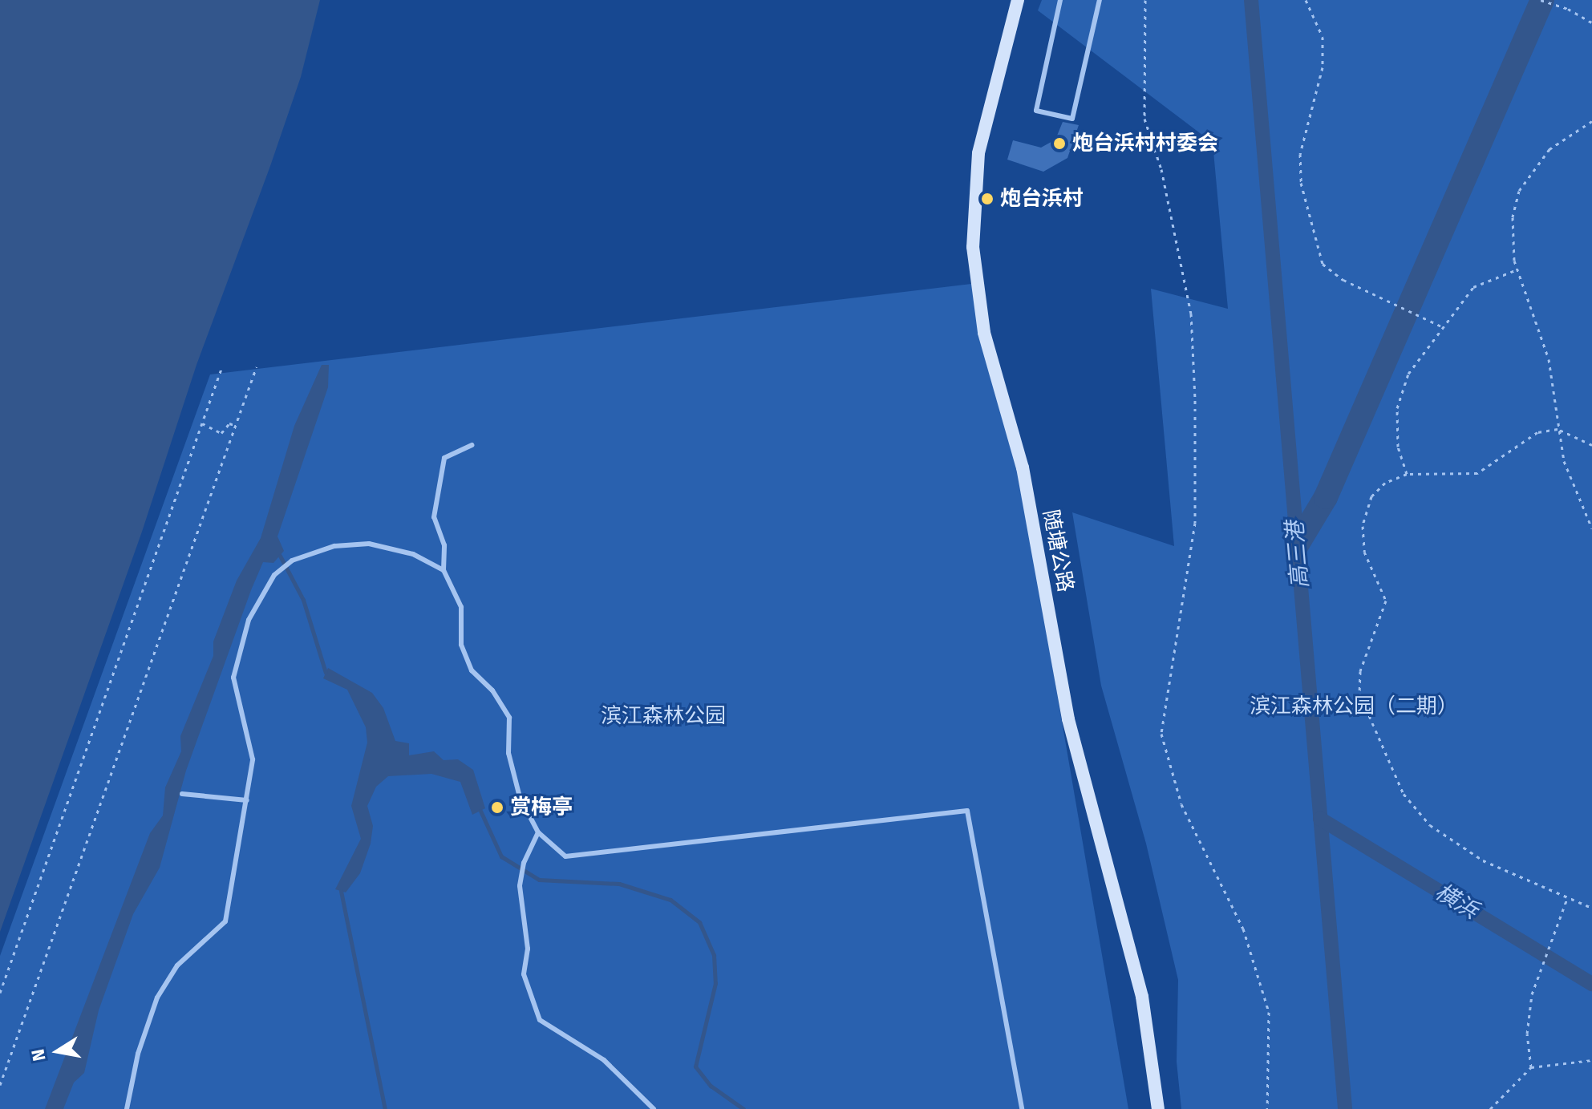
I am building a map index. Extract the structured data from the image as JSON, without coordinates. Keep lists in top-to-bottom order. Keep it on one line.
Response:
{"streets":{"street":["随塘公路"]},"water":["高三港","横浜"],"parks":["滨江森林公园（二期）","滨江森林公园"],"places":["炮台浜村村委会","炮台浜村","赏梅亭"],"north":"left"}
